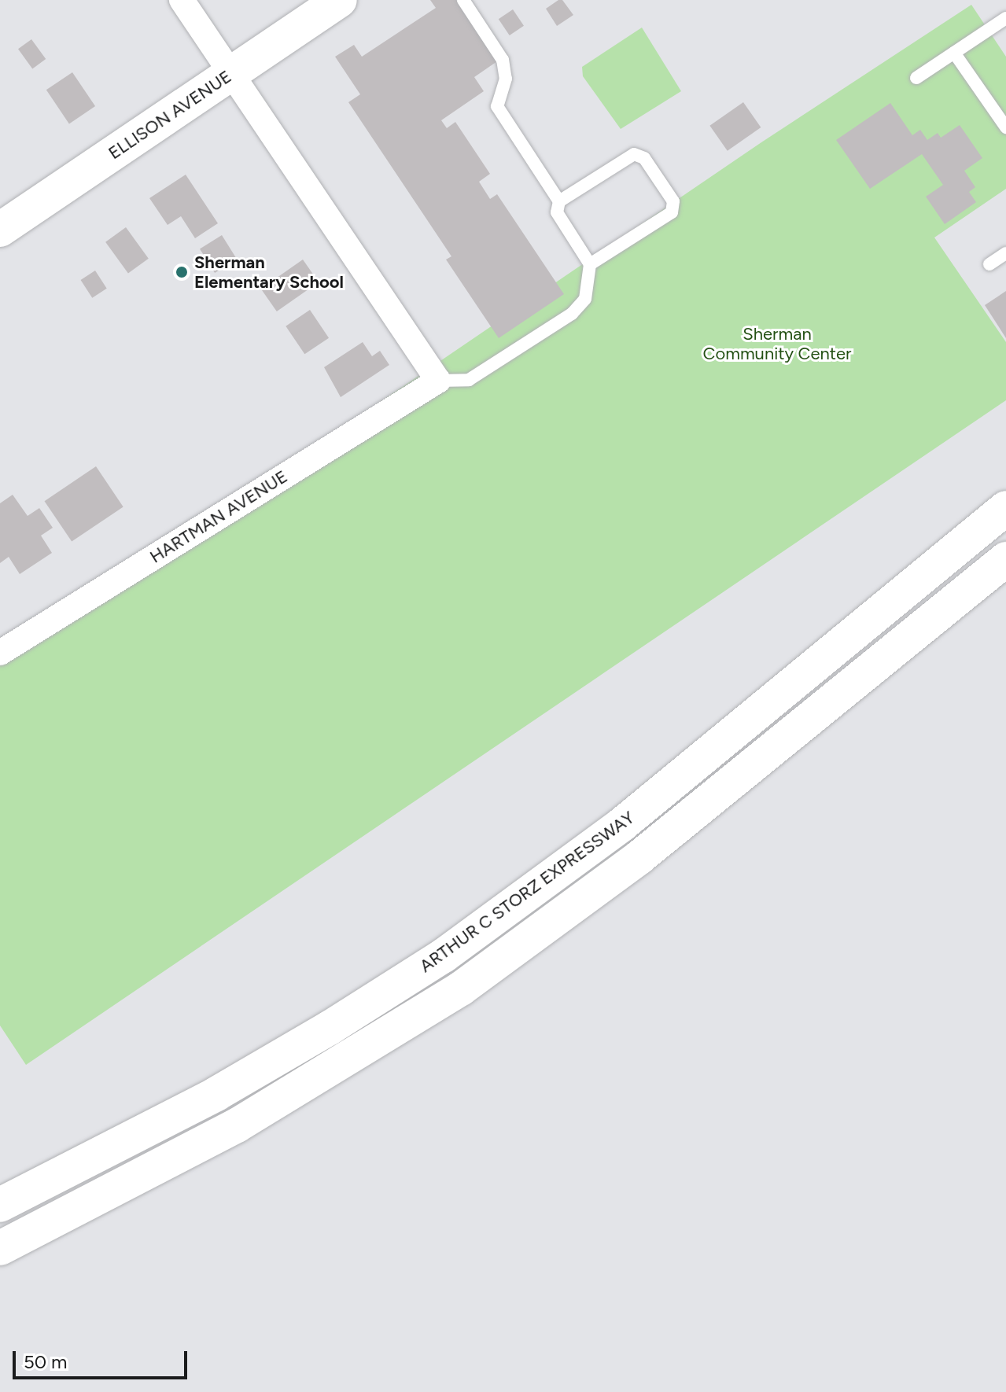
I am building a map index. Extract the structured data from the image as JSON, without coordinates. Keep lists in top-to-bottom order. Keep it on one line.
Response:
{"streets":{"main road":["ELLISON AVENUE","ARTHUR C STORZ EXPRESSWAY"],"street":["HARTMAN AVENUE"]},"parks":["Sherman Community Center"],"places":["Sherman Elementary School"],"scale_bar":"50 m"}
